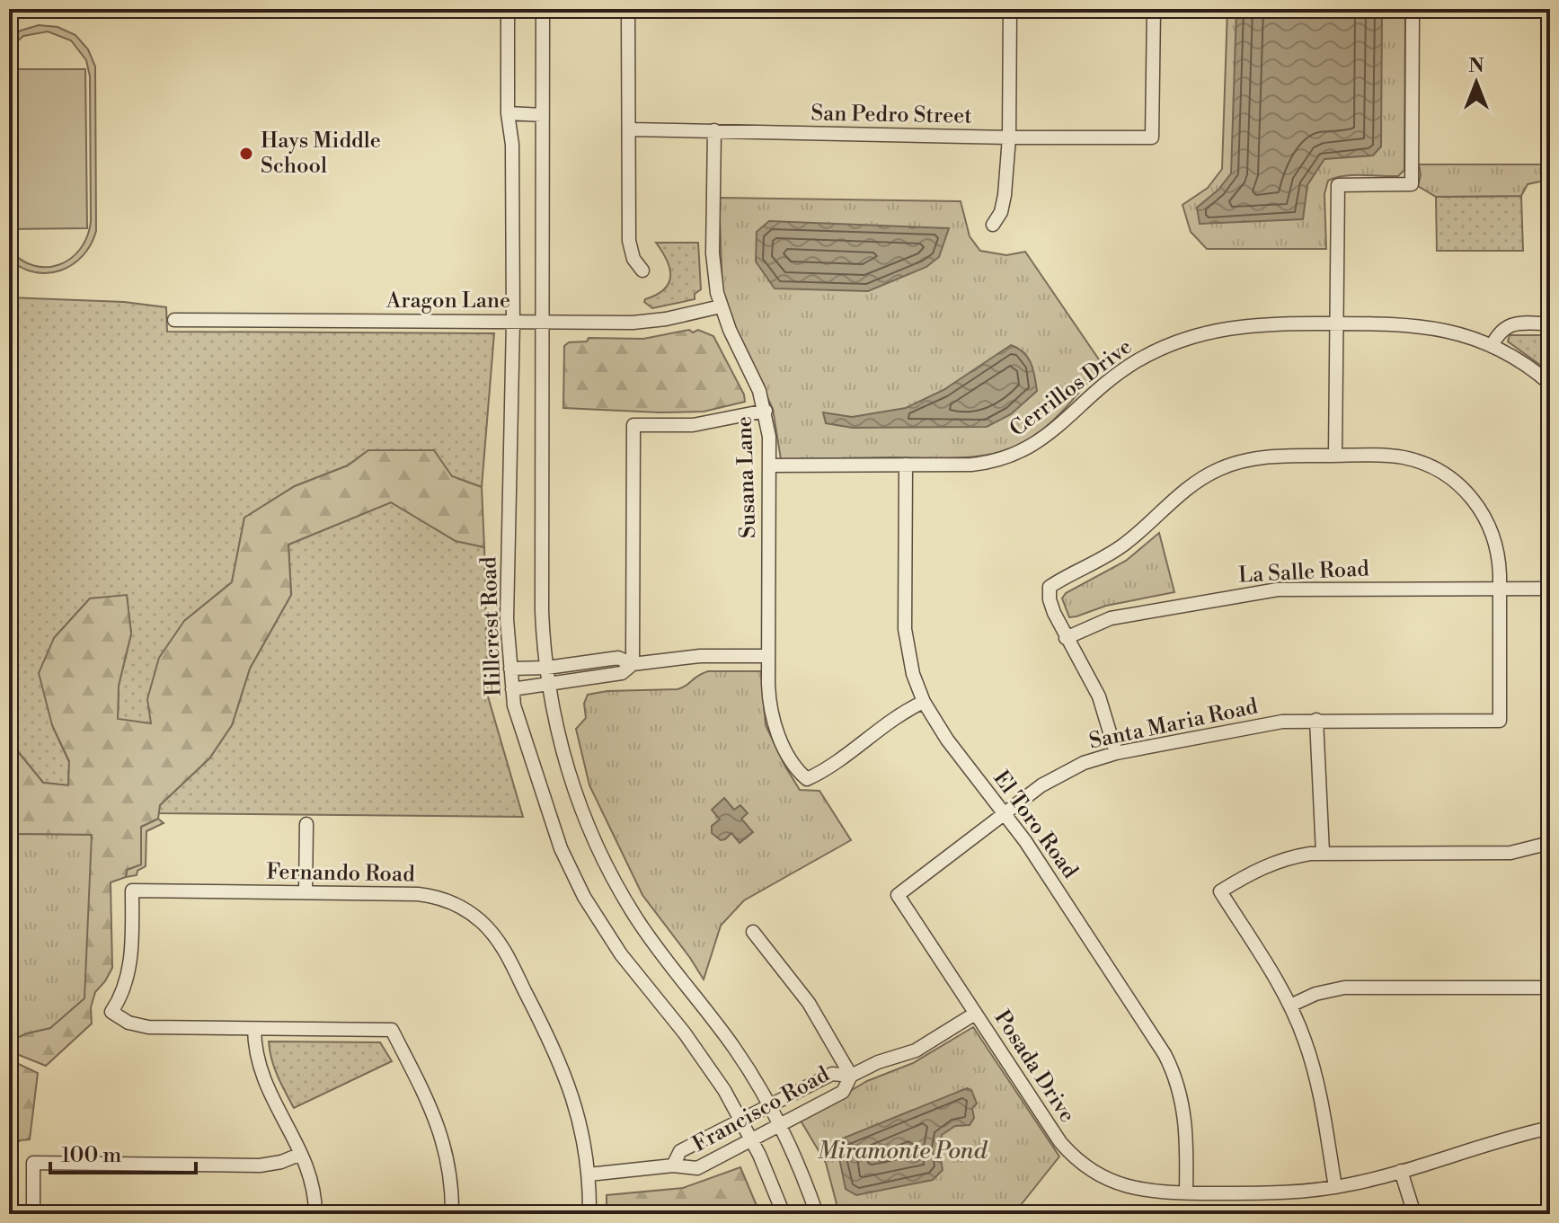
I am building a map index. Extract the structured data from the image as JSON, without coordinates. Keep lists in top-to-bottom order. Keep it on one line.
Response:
{"streets":{"street":["San Pedro Street","Aragon Lane","Cerrillos Drive","Susana Lane","La Salle Road","Hillcrest Road","Santa Maria Road","El Toro Road","Fernando Road","Posada Drive","Francisco Road"]},"crossings":[["San Pedro Street","Susana Lane"],["Aragon Lane","Susana Lane"],["Aragon Lane","Hillcrest Road"],["Cerrillos Drive","Susana Lane"],["Cerrillos Drive","El Toro Road"],["Susana Lane","El Toro Road"],["La Salle Road","Santa Maria Road"],["Hillcrest Road","Francisco Road"],["Santa Maria Road","El Toro Road"],["Santa Maria Road","Posada Drive"],["El Toro Road","Posada Drive"],["Posada Drive","Francisco Road"]],"water":["Miramonte Pond"],"places":["Hays Middle School"],"scale_bar":"100 m","north":"top"}
